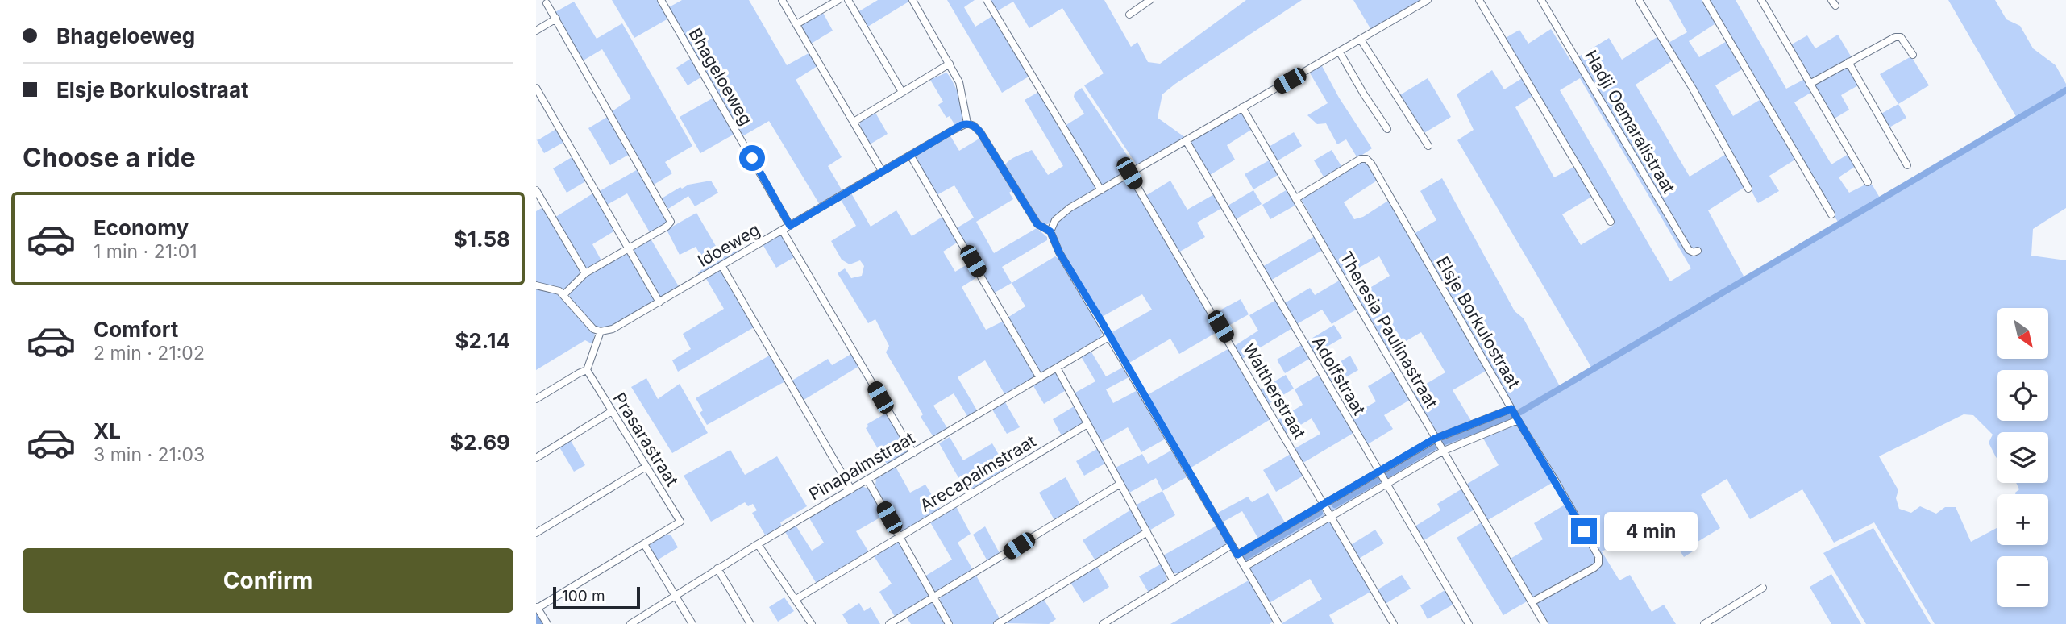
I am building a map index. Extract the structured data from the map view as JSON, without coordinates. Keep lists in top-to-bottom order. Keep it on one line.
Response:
{"streets":{"street":["Bhageloeweg","Hadji Oemaralistraat","Idoeweg","Elsje Borkulostraat","Theresia Paulinastraat","Adolfstraat","Waltherstraat","Prasarastraat","Pinapalmstraat","Arecapalmstraat"]},"crossings":[["Bhageloeweg","Idoeweg"],["Elsje Borkulostraat","Theresia Paulinastraat"]],"scale_bar":"100 m","north":"bottom right","page":{"banner":["Bhageloeweg","Elsje Borkulostraat"],"heading":"Choose a ride","list":[{"name":"Economy","note":"1 min · 21:01","value":"$1.58"},{"name":"Comfort","note":"2 min · 21:02","value":"$2.14"},{"name":"XL","note":"3 min · 21:03","value":"$2.69"}],"map_buttons":["+","−"],"bubble":"4 min","buttons":"Confirm","scale":"100 m"}}
